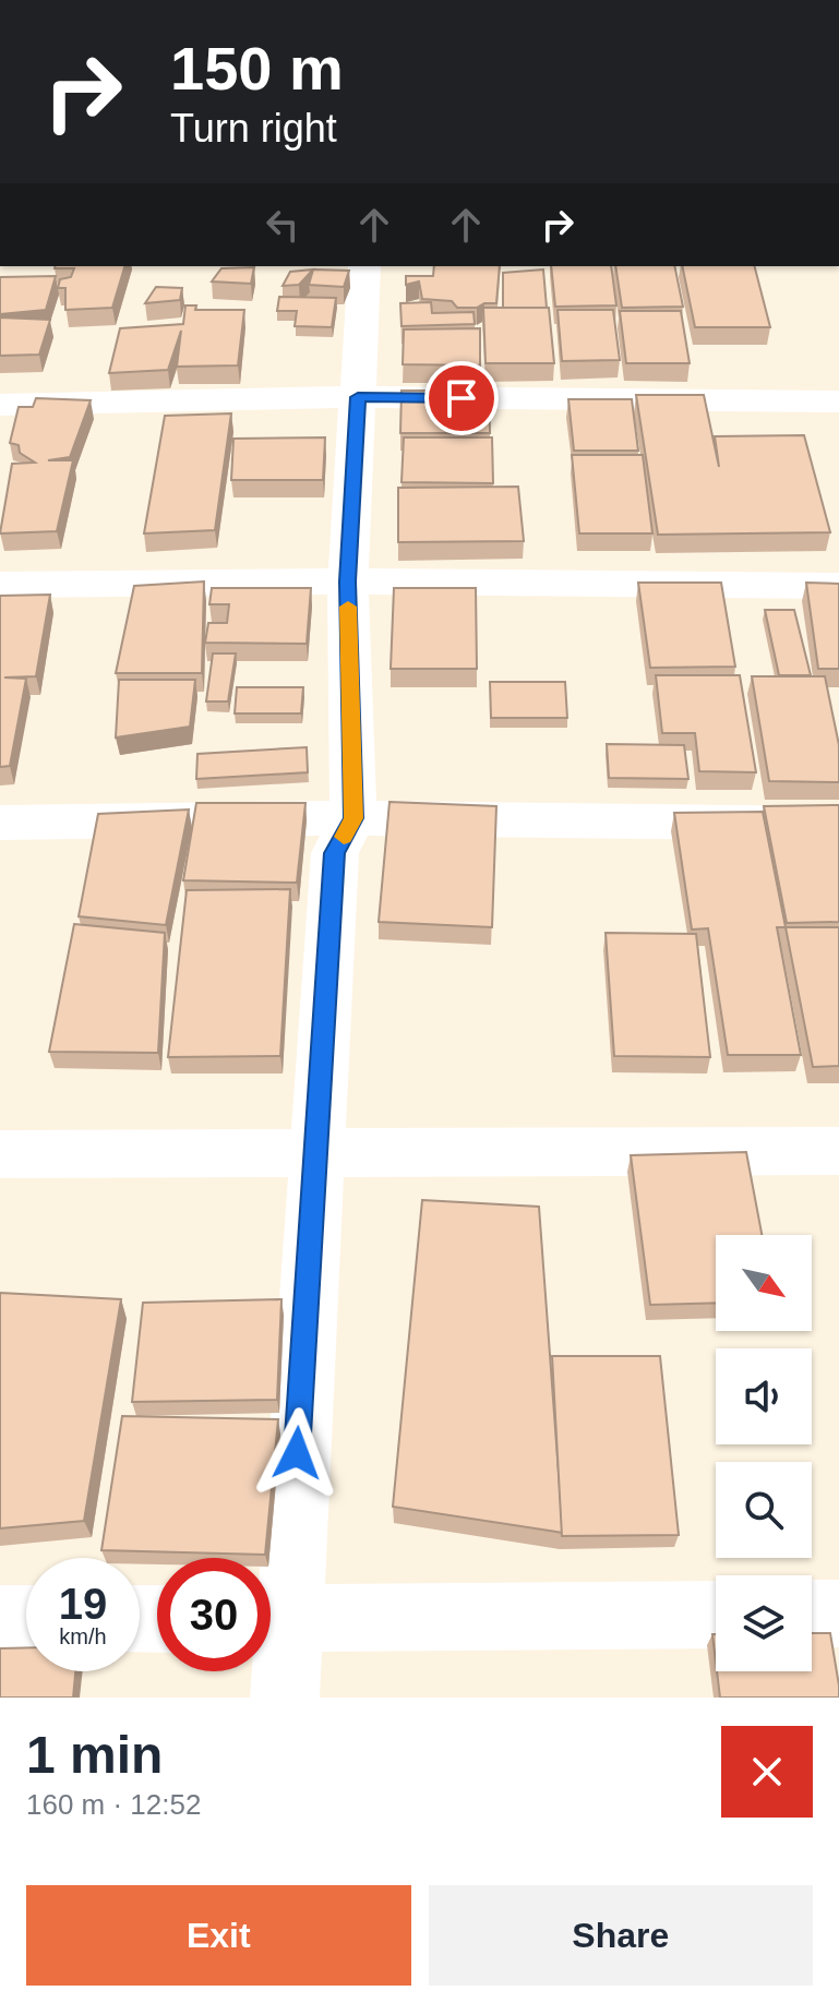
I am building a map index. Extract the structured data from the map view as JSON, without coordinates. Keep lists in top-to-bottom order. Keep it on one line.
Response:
{"north":"bottom right","page":{"turn":["150 m","Turn right"],"speed":"19 km/h","limit":"30","heading":["1 min","160 m · 12:52"],"buttons":["Exit","Share"]}}
